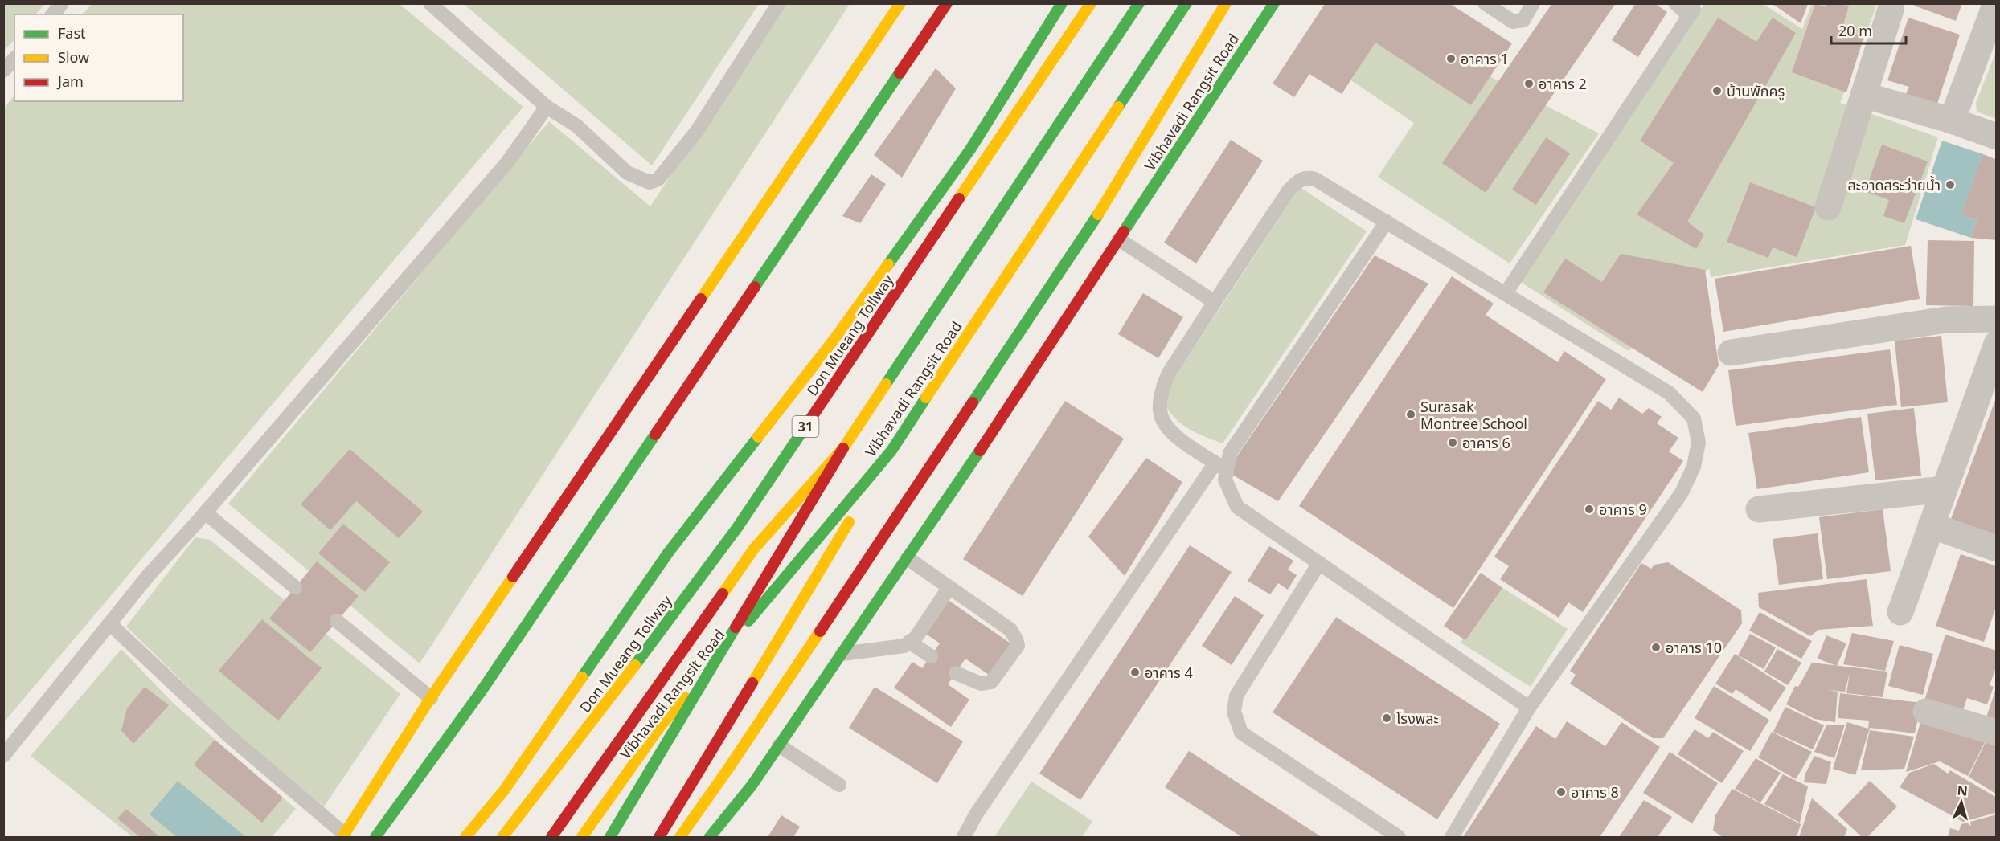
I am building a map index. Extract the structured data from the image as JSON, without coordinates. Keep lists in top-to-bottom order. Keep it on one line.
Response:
{"streets":{"main road":["Vibhavadi Rangsit Road","Don Mueang Tollway","31"]},"places":["อาคาร 1","อาคาร 2","บ้านพักครู","สะอาดสระว่ายน้ำ","Surasak Montree School","อาคาร 6","อาคาร 9","อาคาร 10","อาคาร 4","โรงพละ","อาคาร 8"],"legend":["Fast","Slow","Jam"],"scale_bar":"20 m","north":"top"}
